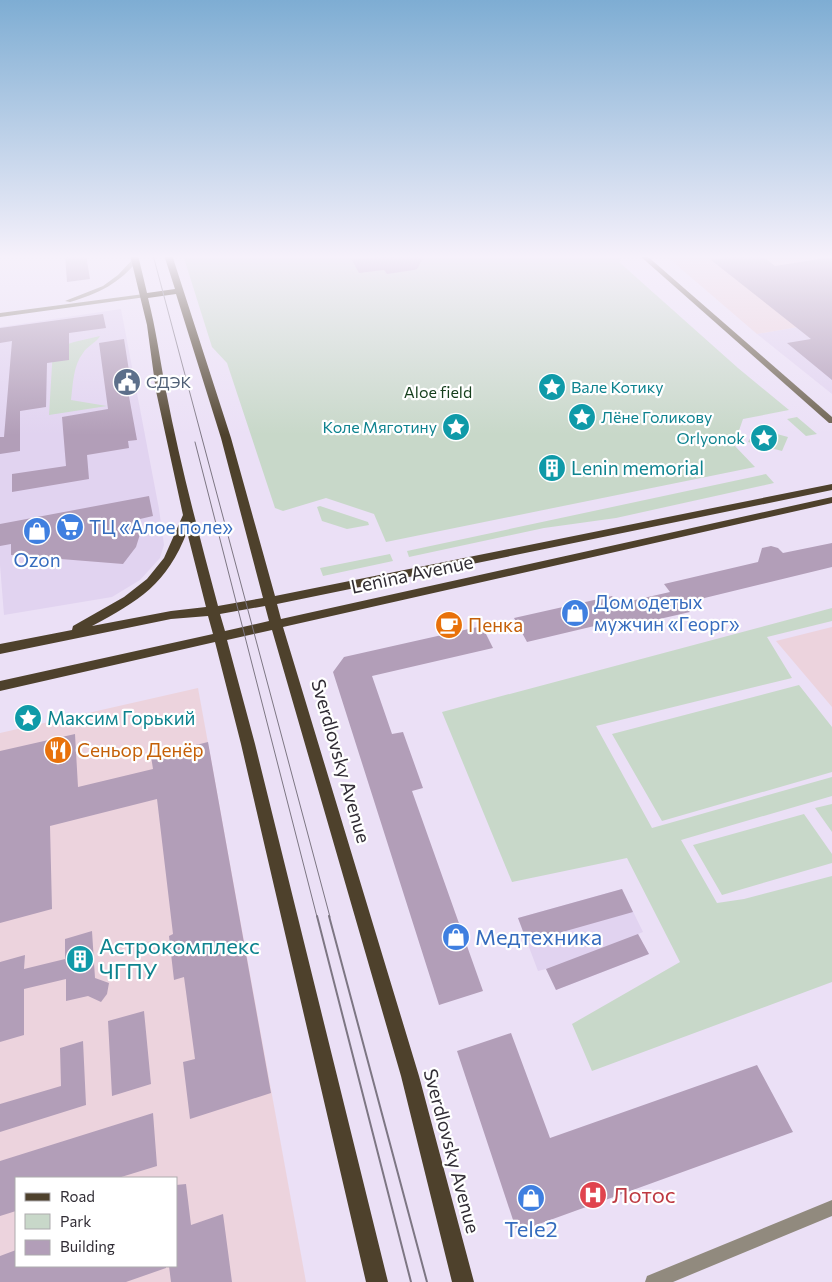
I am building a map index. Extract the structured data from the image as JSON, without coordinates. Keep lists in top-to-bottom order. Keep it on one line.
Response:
{"streets":{"main road":["Lenina Avenue","Sverdlovsky Avenue"]},"crossings":[["Lenina Avenue","Sverdlovsky Avenue"]],"parks":["Aloe field"],"places":{"public building":["СДЭК"],"place":["Вале Котику","Лёне Голикову","Коле Мяготину","Orlyonok","Максим Горький"],"building":["Lenin memorial","Астрокомплекс ЧГПУ"],"supermarket":["ТЦ «Алое поле»"],"shop":["Ozon","Дом одетых мужчин «Георг»","Медтехника","Tele2"],"cafe":["Пенка"],"restaurant":["Сеньор Денёр"],"hospital":["Лотос"]},"legend":["Road","Park","Building"]}
